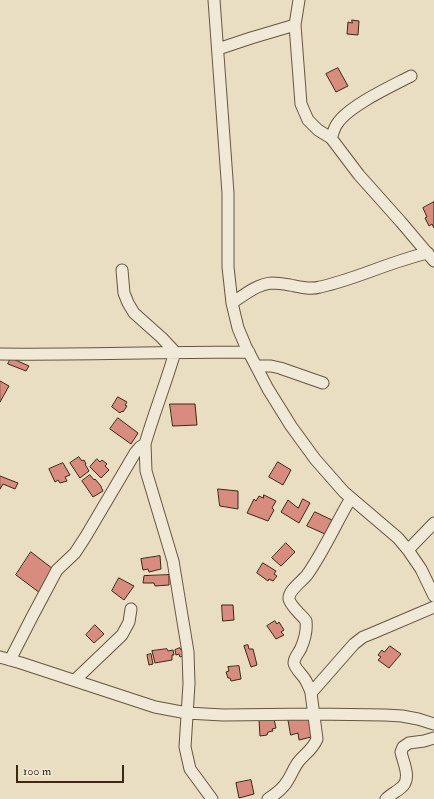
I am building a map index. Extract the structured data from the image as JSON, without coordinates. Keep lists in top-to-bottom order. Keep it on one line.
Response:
{"scale_bar":"100 m"}
